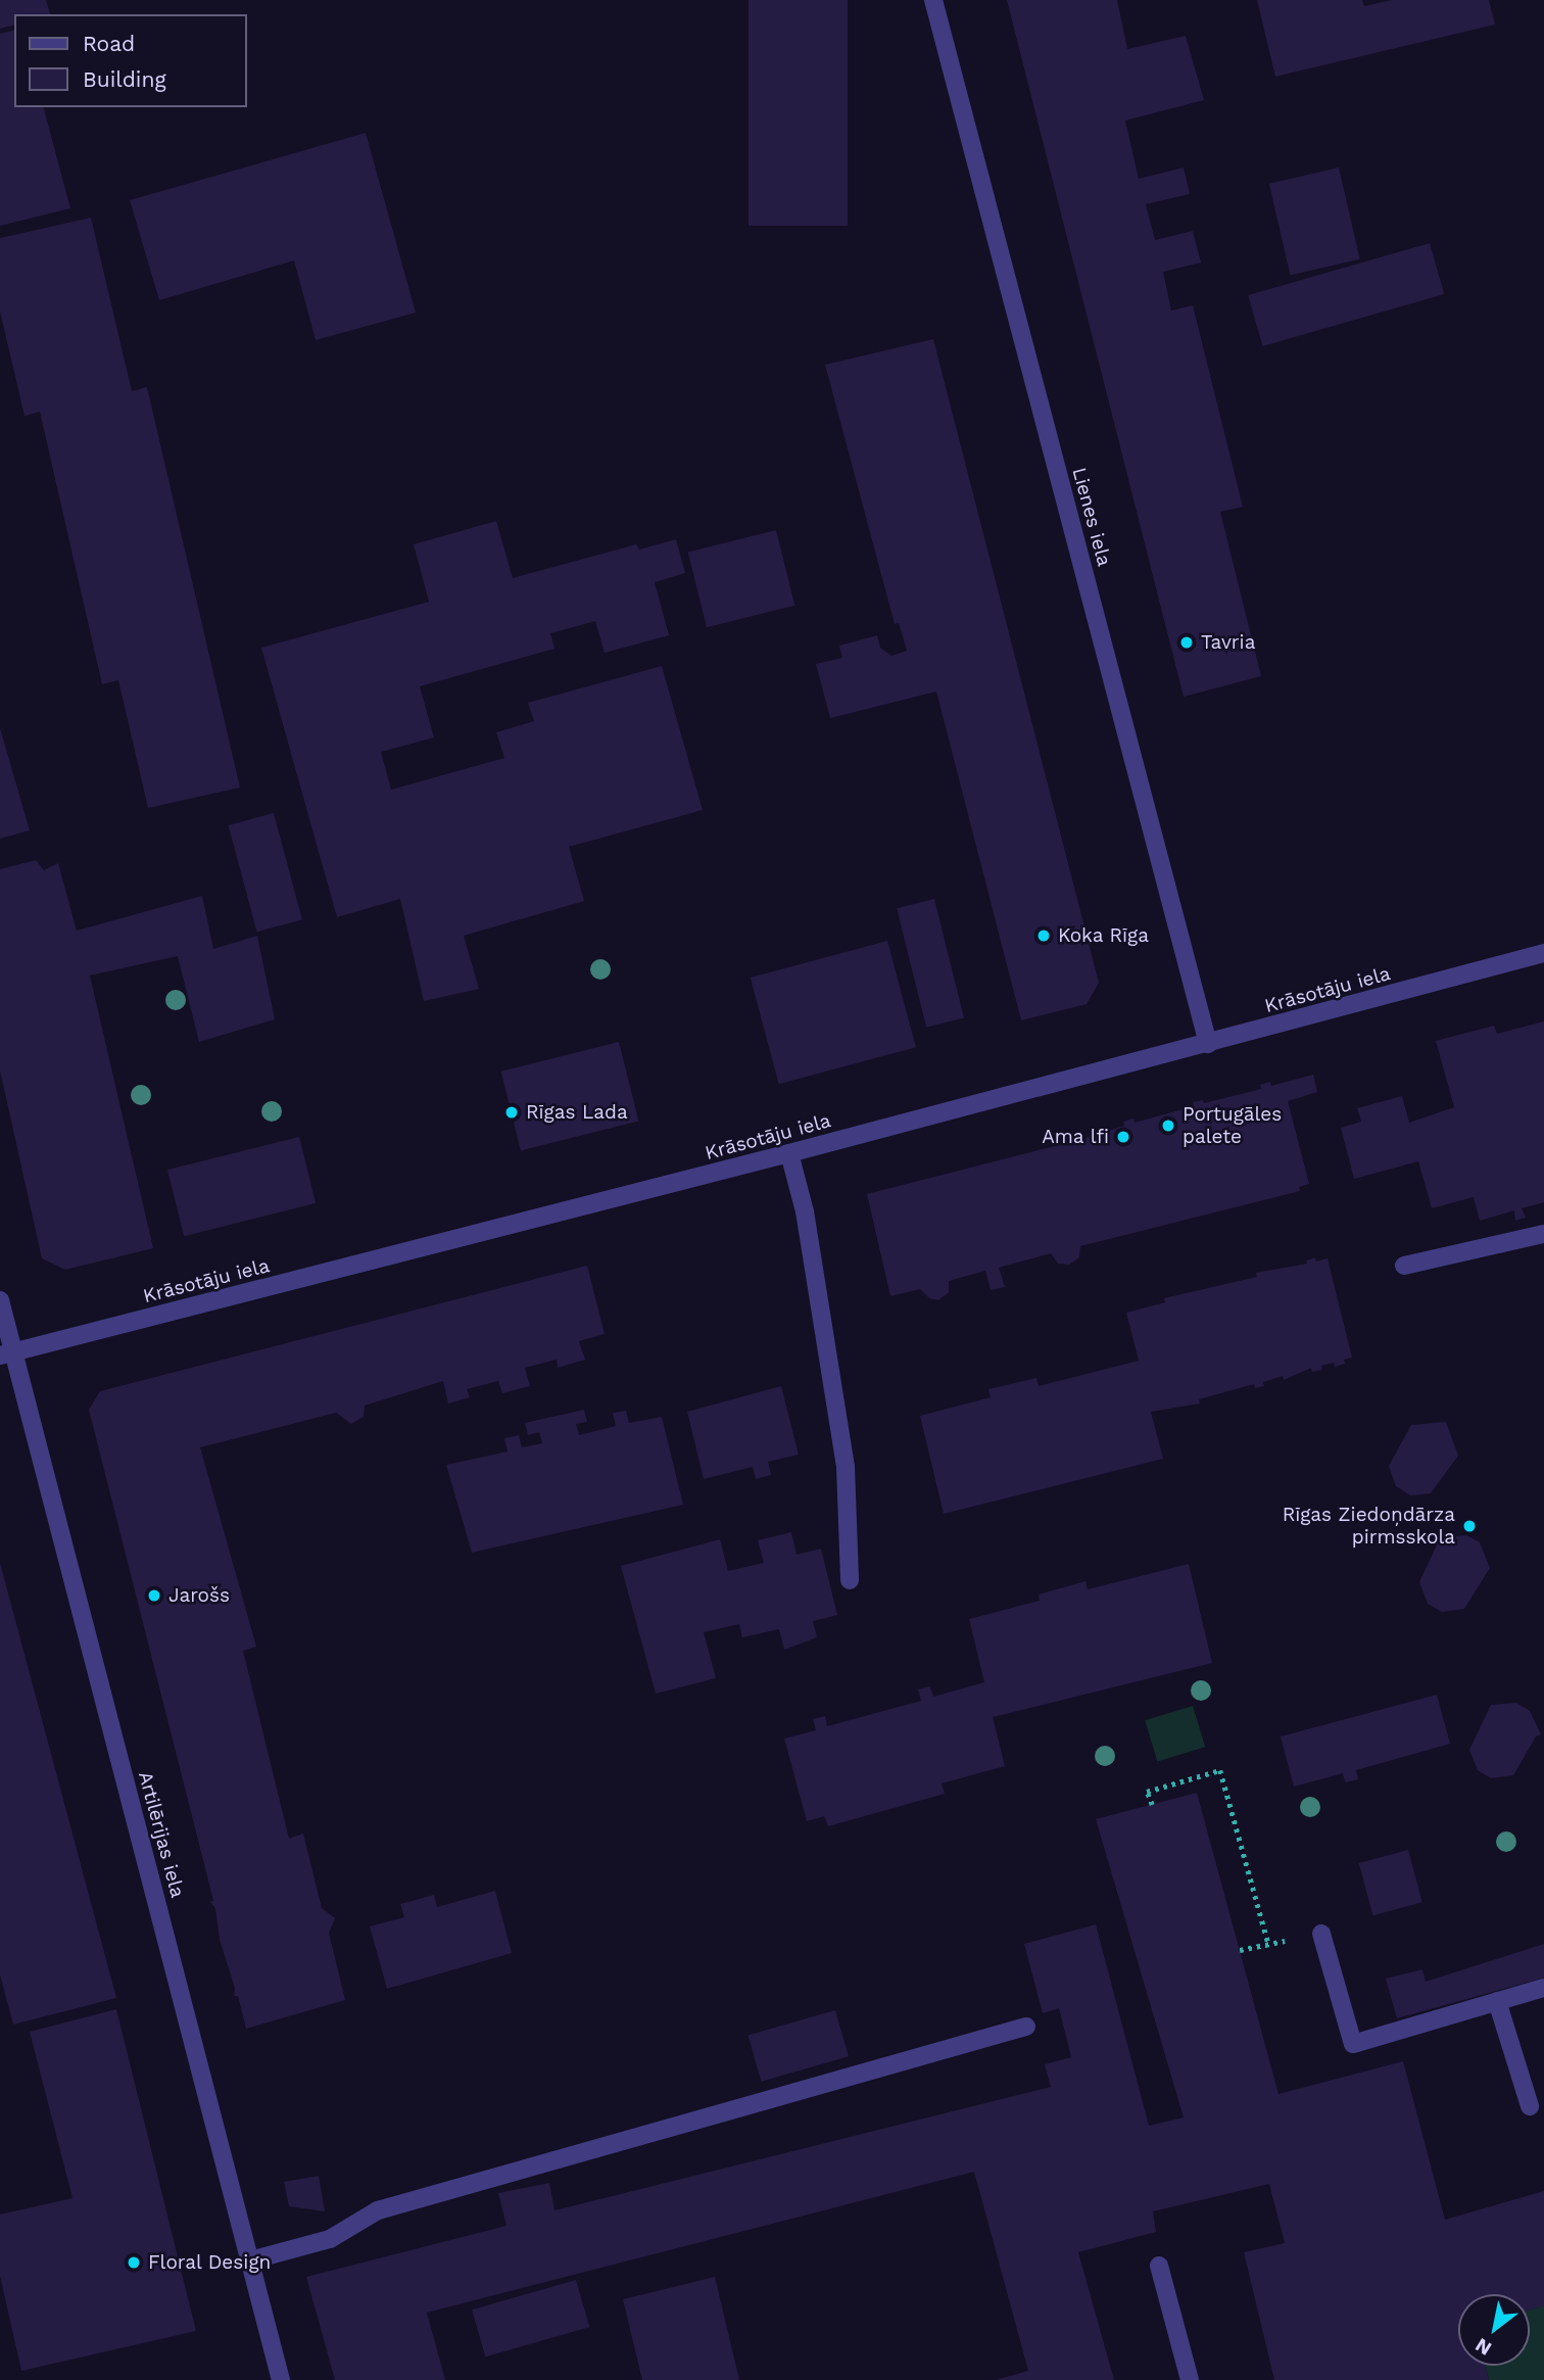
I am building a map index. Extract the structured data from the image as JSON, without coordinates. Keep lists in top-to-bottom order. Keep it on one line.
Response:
{"streets":{"street":["Lienes iela","Krāsotāju iela","Artilērijas iela"]},"crossings":[["Lienes iela","Krāsotāju iela"],["Krāsotāju iela","Artilērijas iela"]],"places":["Tavria","Koka Rīga","Rīgas Lada","Portugāles palete","Ama lfi","Rīgas Ziedoņdārza pirmsskola","Jarošs","Floral Design"],"legend":["Road","Building"],"north":"bottom left"}
